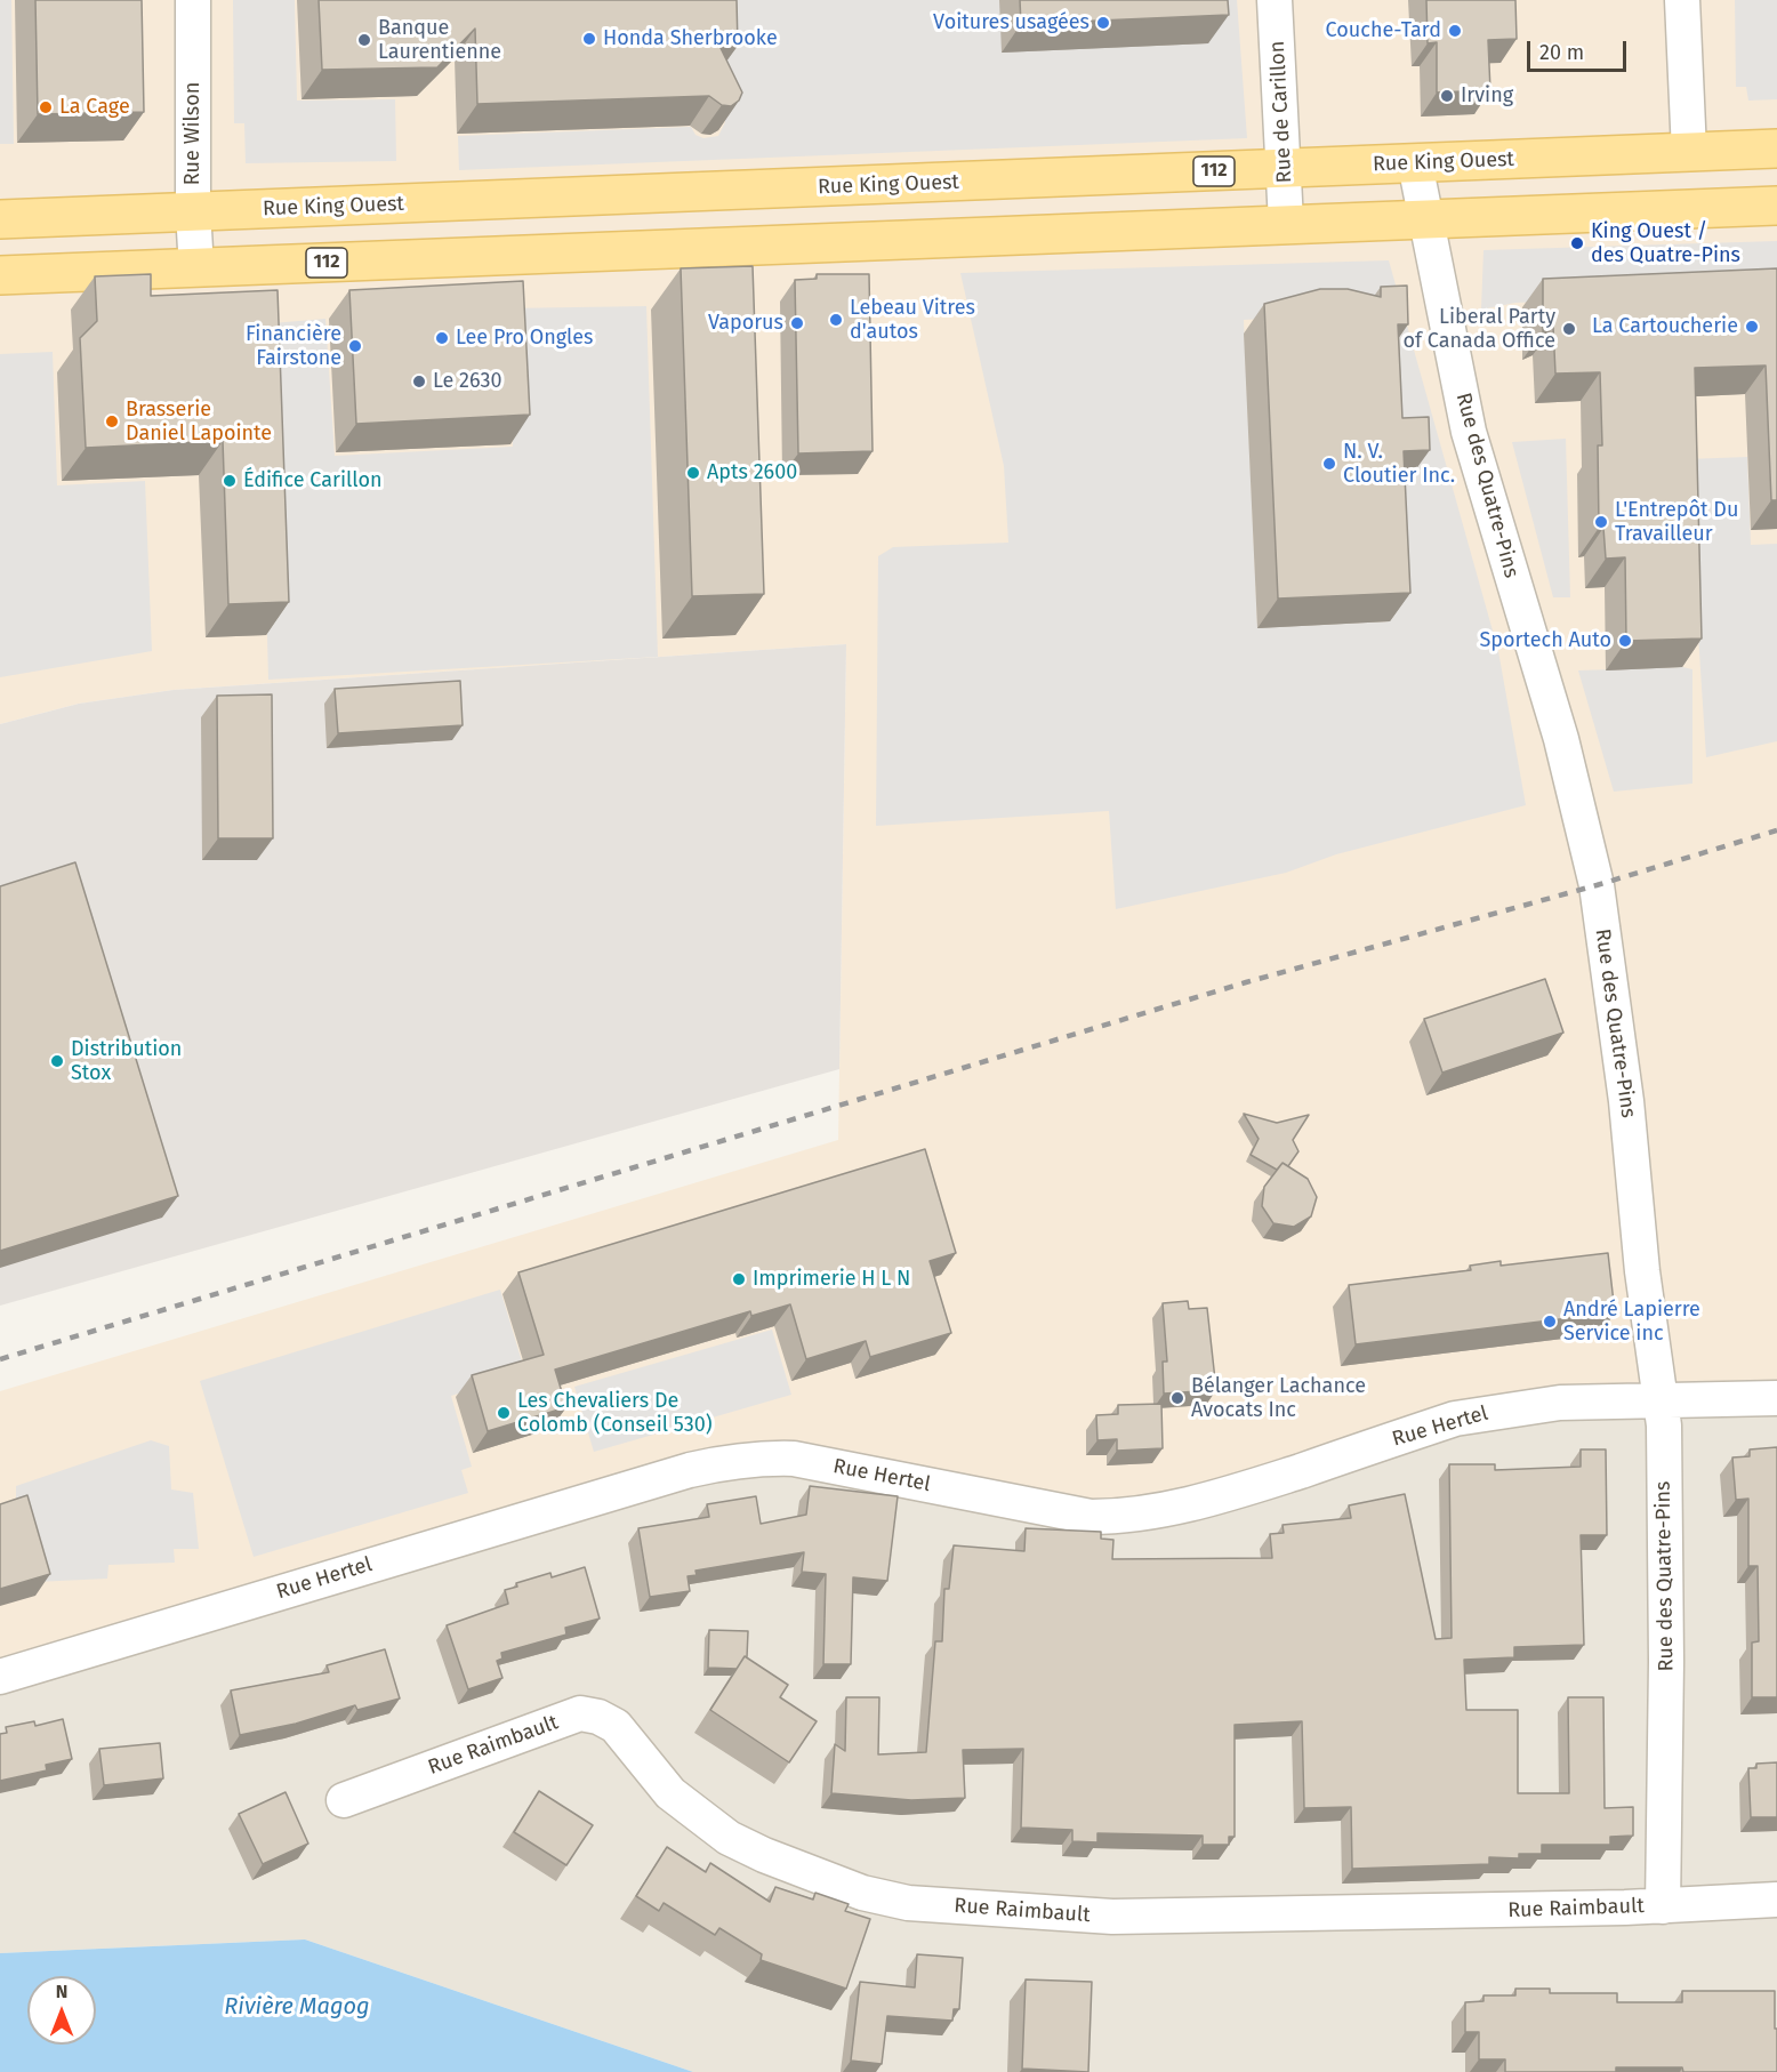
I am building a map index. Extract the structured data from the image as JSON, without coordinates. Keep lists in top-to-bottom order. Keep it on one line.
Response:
{"streets":{"main road":["Rue King Ouest","112"],"street":["Rue de Carillon","Rue Wilson","Rue des Quatre-Pins","Rue Hertel","Rue Raimbault"]},"crossings":[["Rue de Carillon","Rue King Ouest"],["Rue de Carillon","112"],["Rue Wilson","Rue King Ouest"],["Rue Wilson","112"],["Rue King Ouest","Rue des Quatre-Pins"],["112","Rue des Quatre-Pins"],["Rue des Quatre-Pins","Rue Hertel"],["Rue des Quatre-Pins","Rue Raimbault"]],"water":["Rivière Magog"],"places":["Voitures usagées","Couche-Tard","Honda Sherbrooke","Banque Laurentienne","Irving","La Cage","King Ouest / des Quatre-Pins","Lebeau Vitres d'autos","Vaporus","La Cartoucherie","Liberal Party of Canada Office","Lee Pro Ongles","Financière Fairstone","Le 2630","Brasserie Daniel Lapointe","N. V. Cloutier Inc.","Apts 2600","Édifice Carillon","L'Entrepôt Du Travailleur","Sportech Auto","Distribution Stox","Imprimerie H L N","André Lapierre Service inc","Bélanger Lachance Avocats Inc","Les Chevaliers De Colomb (Conseil 530)"],"scale_bar":"20 m","north":"top"}
